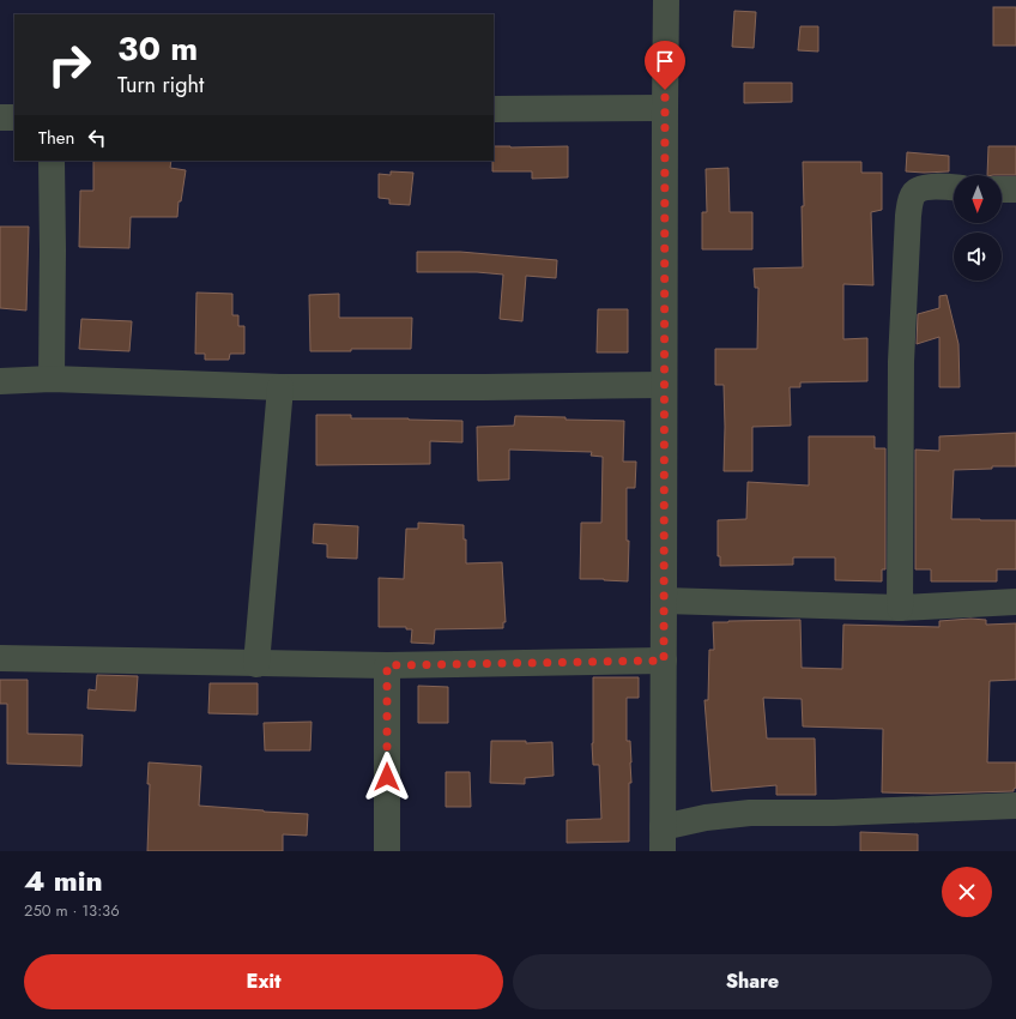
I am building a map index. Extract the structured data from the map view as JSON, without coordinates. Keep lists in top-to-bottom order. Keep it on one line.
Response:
{"north":"bottom","page":{"turn":["30 m","Turn right"],"then":"Then","heading":["4 min","250 m · 13:36"],"buttons":["Exit","Share"]}}
